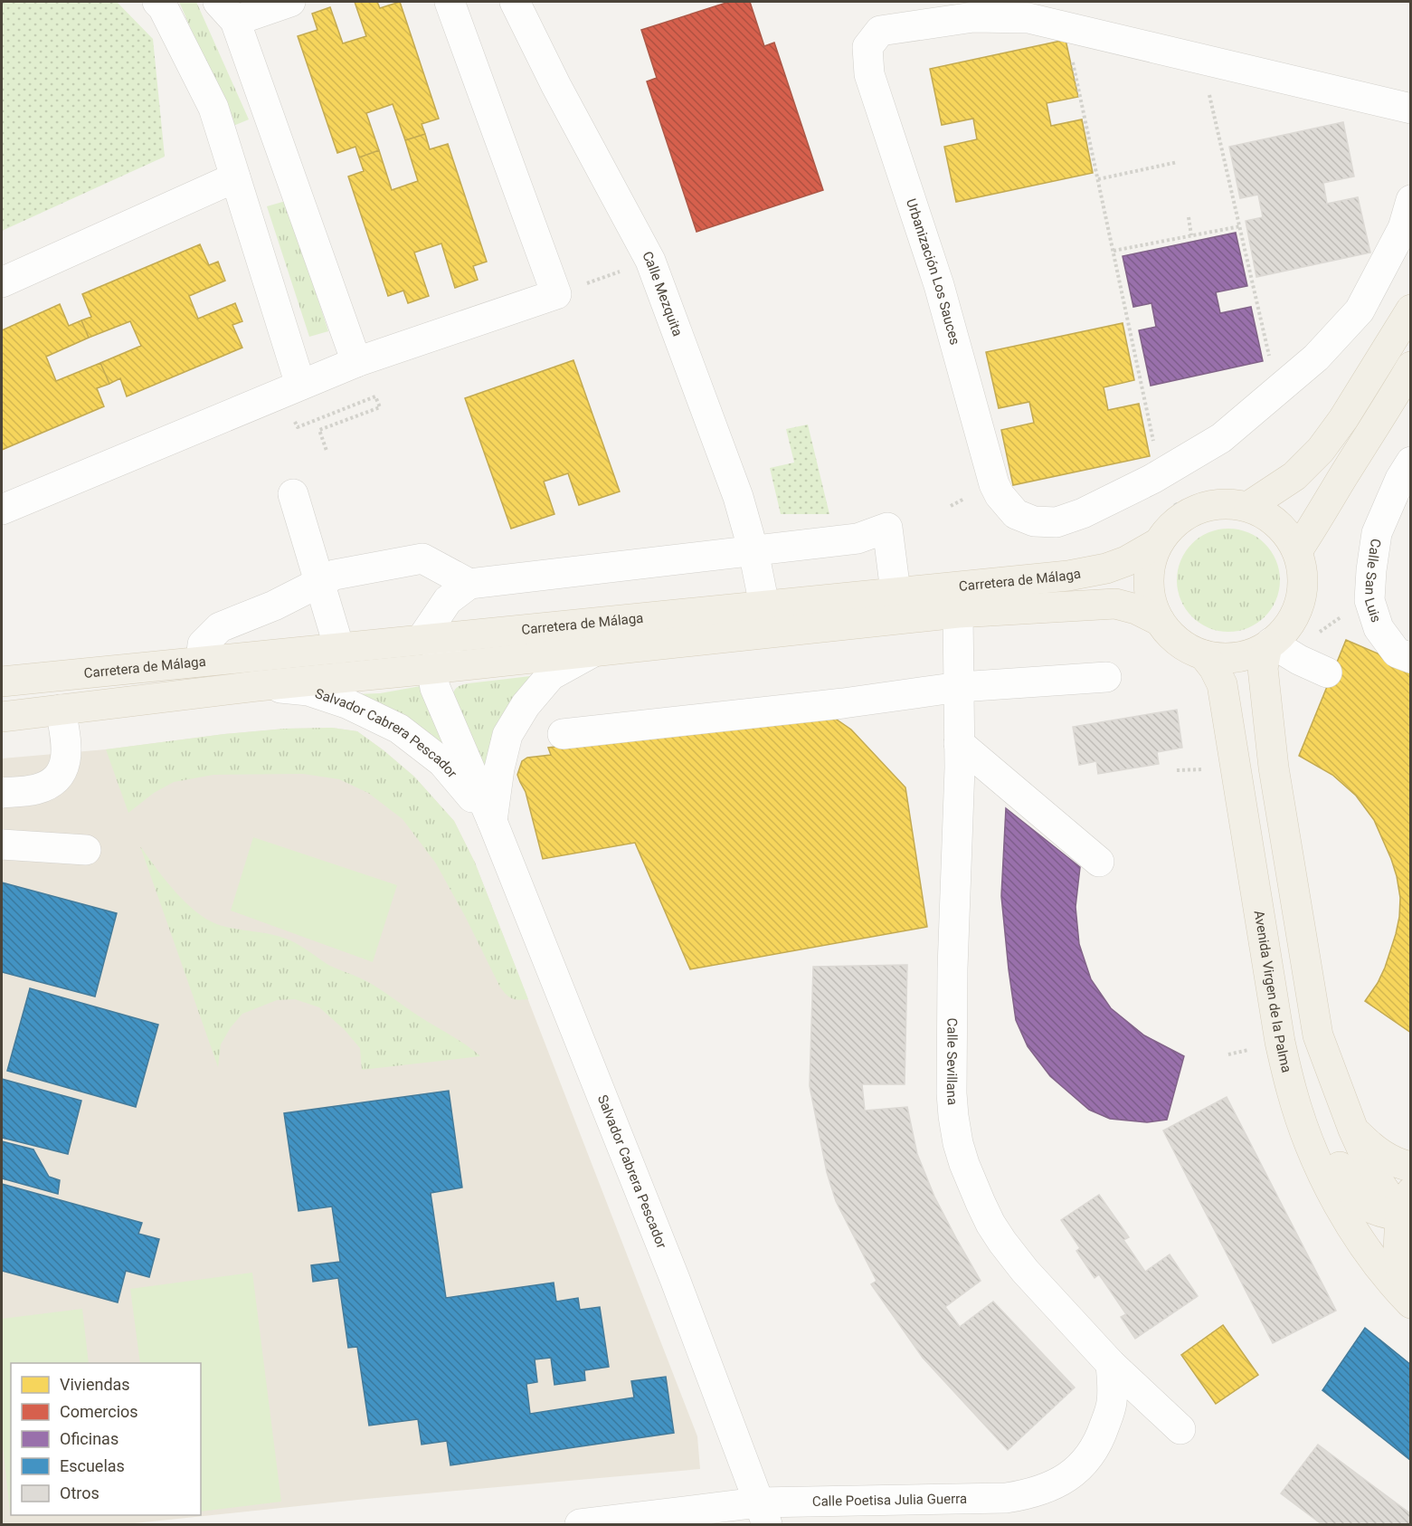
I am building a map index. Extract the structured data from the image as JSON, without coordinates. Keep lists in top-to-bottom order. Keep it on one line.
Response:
{"streets":{"main road":["Carretera de Málaga","Avenida Virgen de la Palma"],"street":["Urbanización Los Sauces","Calle Mezquita","Calle San Luis","Salvador Cabrera Pescador","Calle Sevillana","Calle Poetisa Julia Guerra"]},"crossings":[["Calle Mezquita","Carretera de Málaga"],["Carretera de Málaga","Salvador Cabrera Pescador"],["Carretera de Málaga","Avenida Virgen de la Palma"],["Carretera de Málaga","Calle Sevillana"],["Salvador Cabrera Pescador","Calle Poetisa Julia Guerra"],["Calle Sevillana","Calle Poetisa Julia Guerra"]],"legend":["Viviendas","Comercios","Oficinas","Escuelas","Otros"]}
